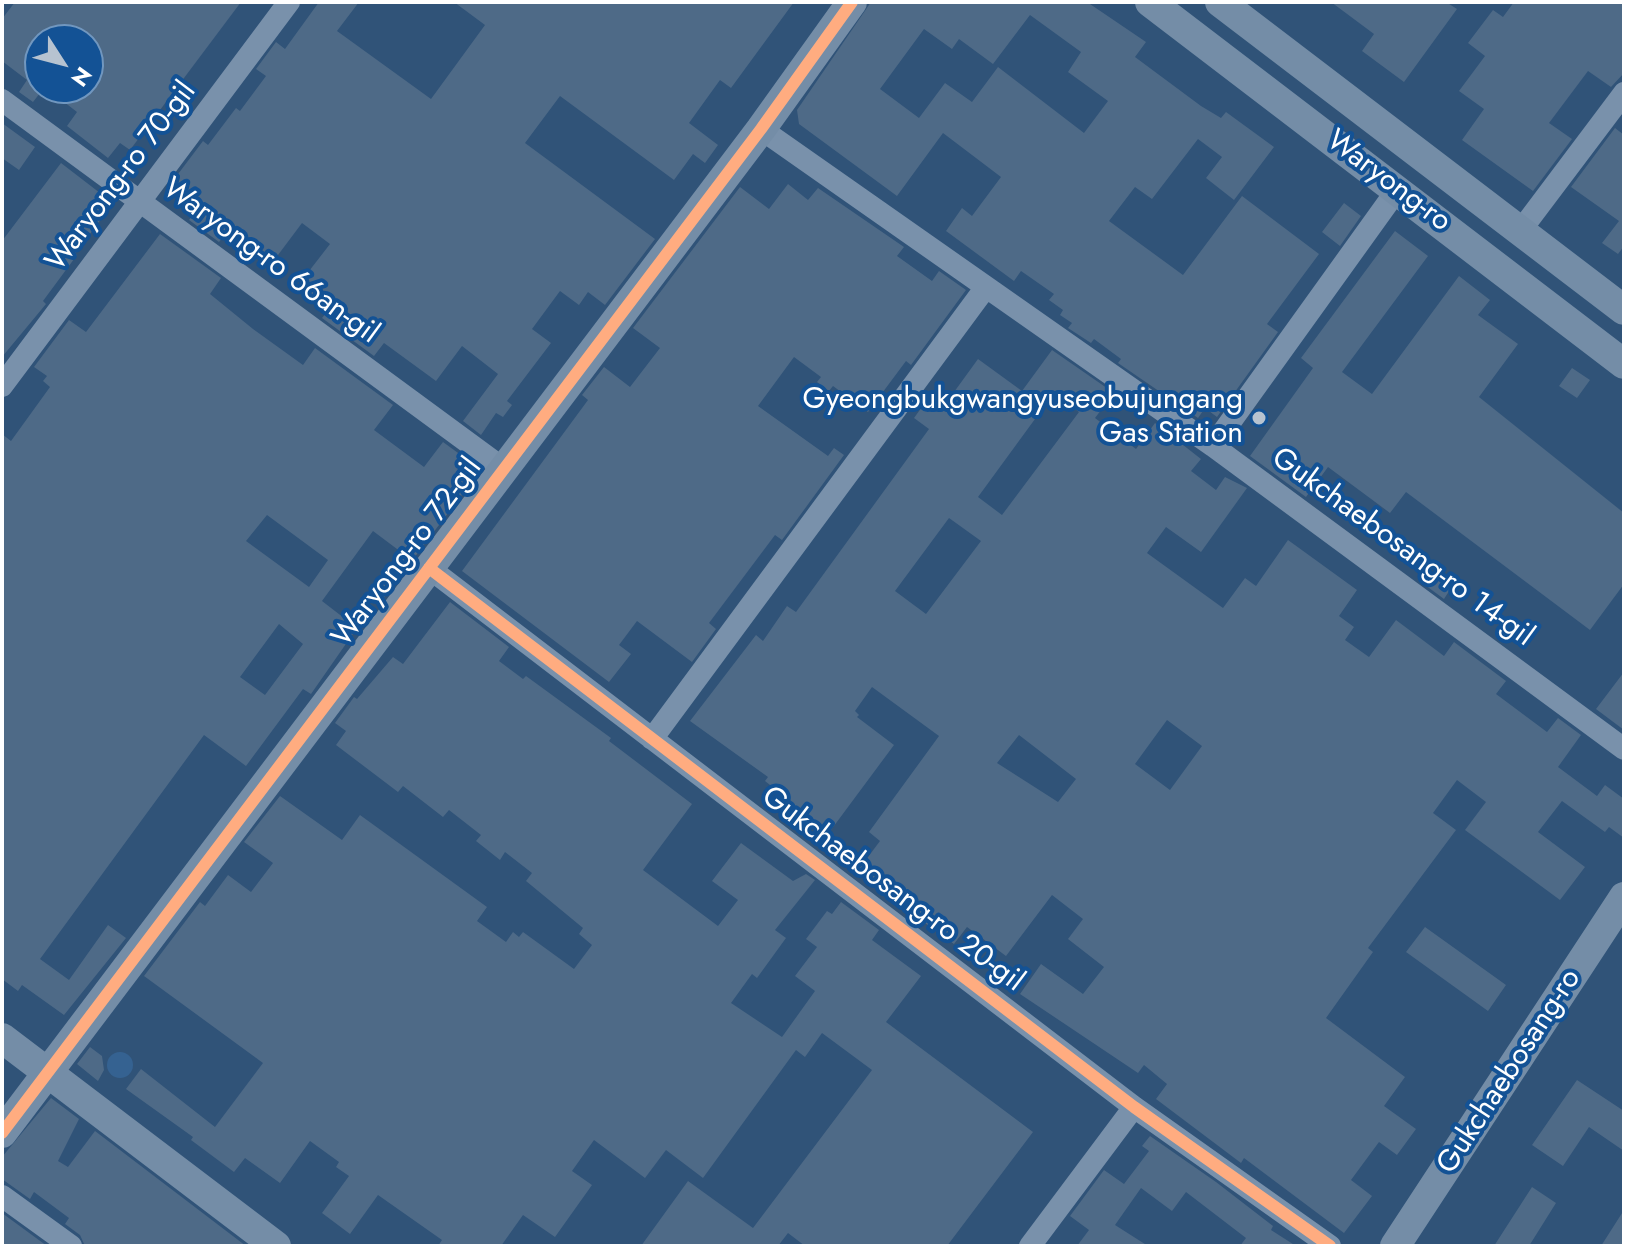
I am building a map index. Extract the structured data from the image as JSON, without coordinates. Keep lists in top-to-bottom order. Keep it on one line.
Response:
{"streets":{"street":["Waryong-ro 70-gil","Waryong-ro","Waryong-ro 66an-gil","Gukchaebosang-ro 14-gil","Waryong-ro 72-gil","Gukchaebosang-ro 20-gil","Gukchaebosang-ro"]},"crossings":[["Waryong-ro 70-gil","Waryong-ro 66an-gil"],["Waryong-ro 66an-gil","Waryong-ro 72-gil"],["Gukchaebosang-ro 14-gil","Waryong-ro 72-gil"],["Waryong-ro 72-gil","Gukchaebosang-ro 20-gil"]],"places":["Gyeongbukgwangyuseobujungang Gas Station"],"north":"bottom right"}
